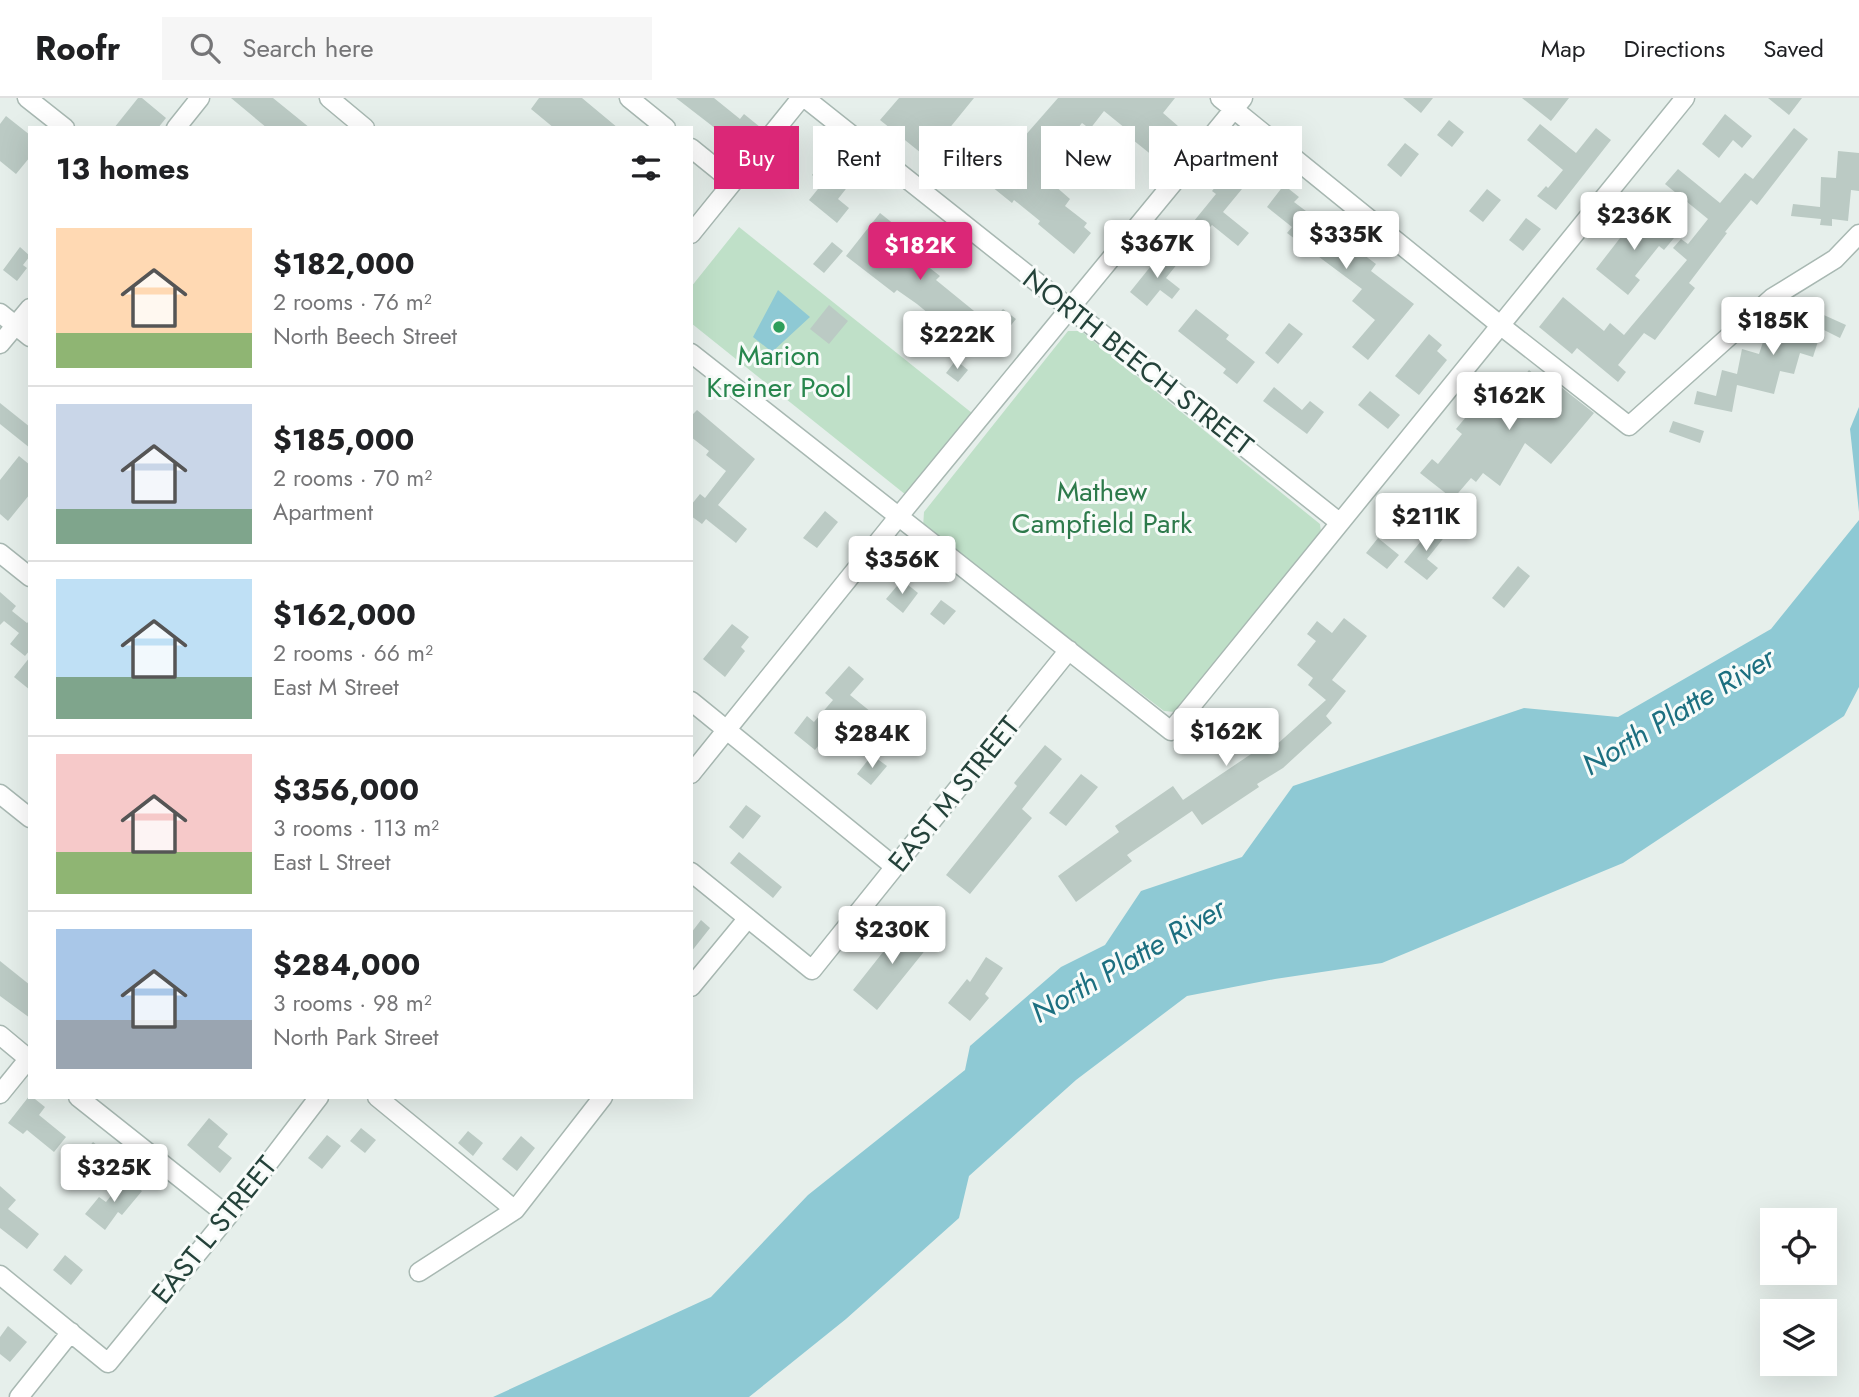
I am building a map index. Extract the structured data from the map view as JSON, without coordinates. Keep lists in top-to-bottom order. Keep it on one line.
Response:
{"streets":{"street":["NORTH BEECH STREET","EAST M STREET","EAST L STREET"]},"water":["North Platte River"],"parks":["Mathew Campfield Park"],"places":["Marion Kreiner Pool"],"page":{"header":"Roofr","search":"Search here","nav":["Map","Directions","Saved"],"chip":["Buy","Rent","Filters","New","Apartment"],"heading":"13 homes","price":["$236K","$335K","$367K","$182K","$185K","$222K","$162K","$211K","$356K","$162K","$284K","$230K","$325K"],"list":[{"name":"$182,000","note":"2 rooms · 76 m² · North Beech Street"},{"name":"$185,000","note":"2 rooms · 70 m² · Apartment"},{"name":"$162,000","note":"2 rooms · 66 m² · East M Street"},{"name":"$356,000","note":"3 rooms · 113 m² · East L Street"},{"name":"$284,000","note":"3 rooms · 98 m² · North Park Street"}]}}
